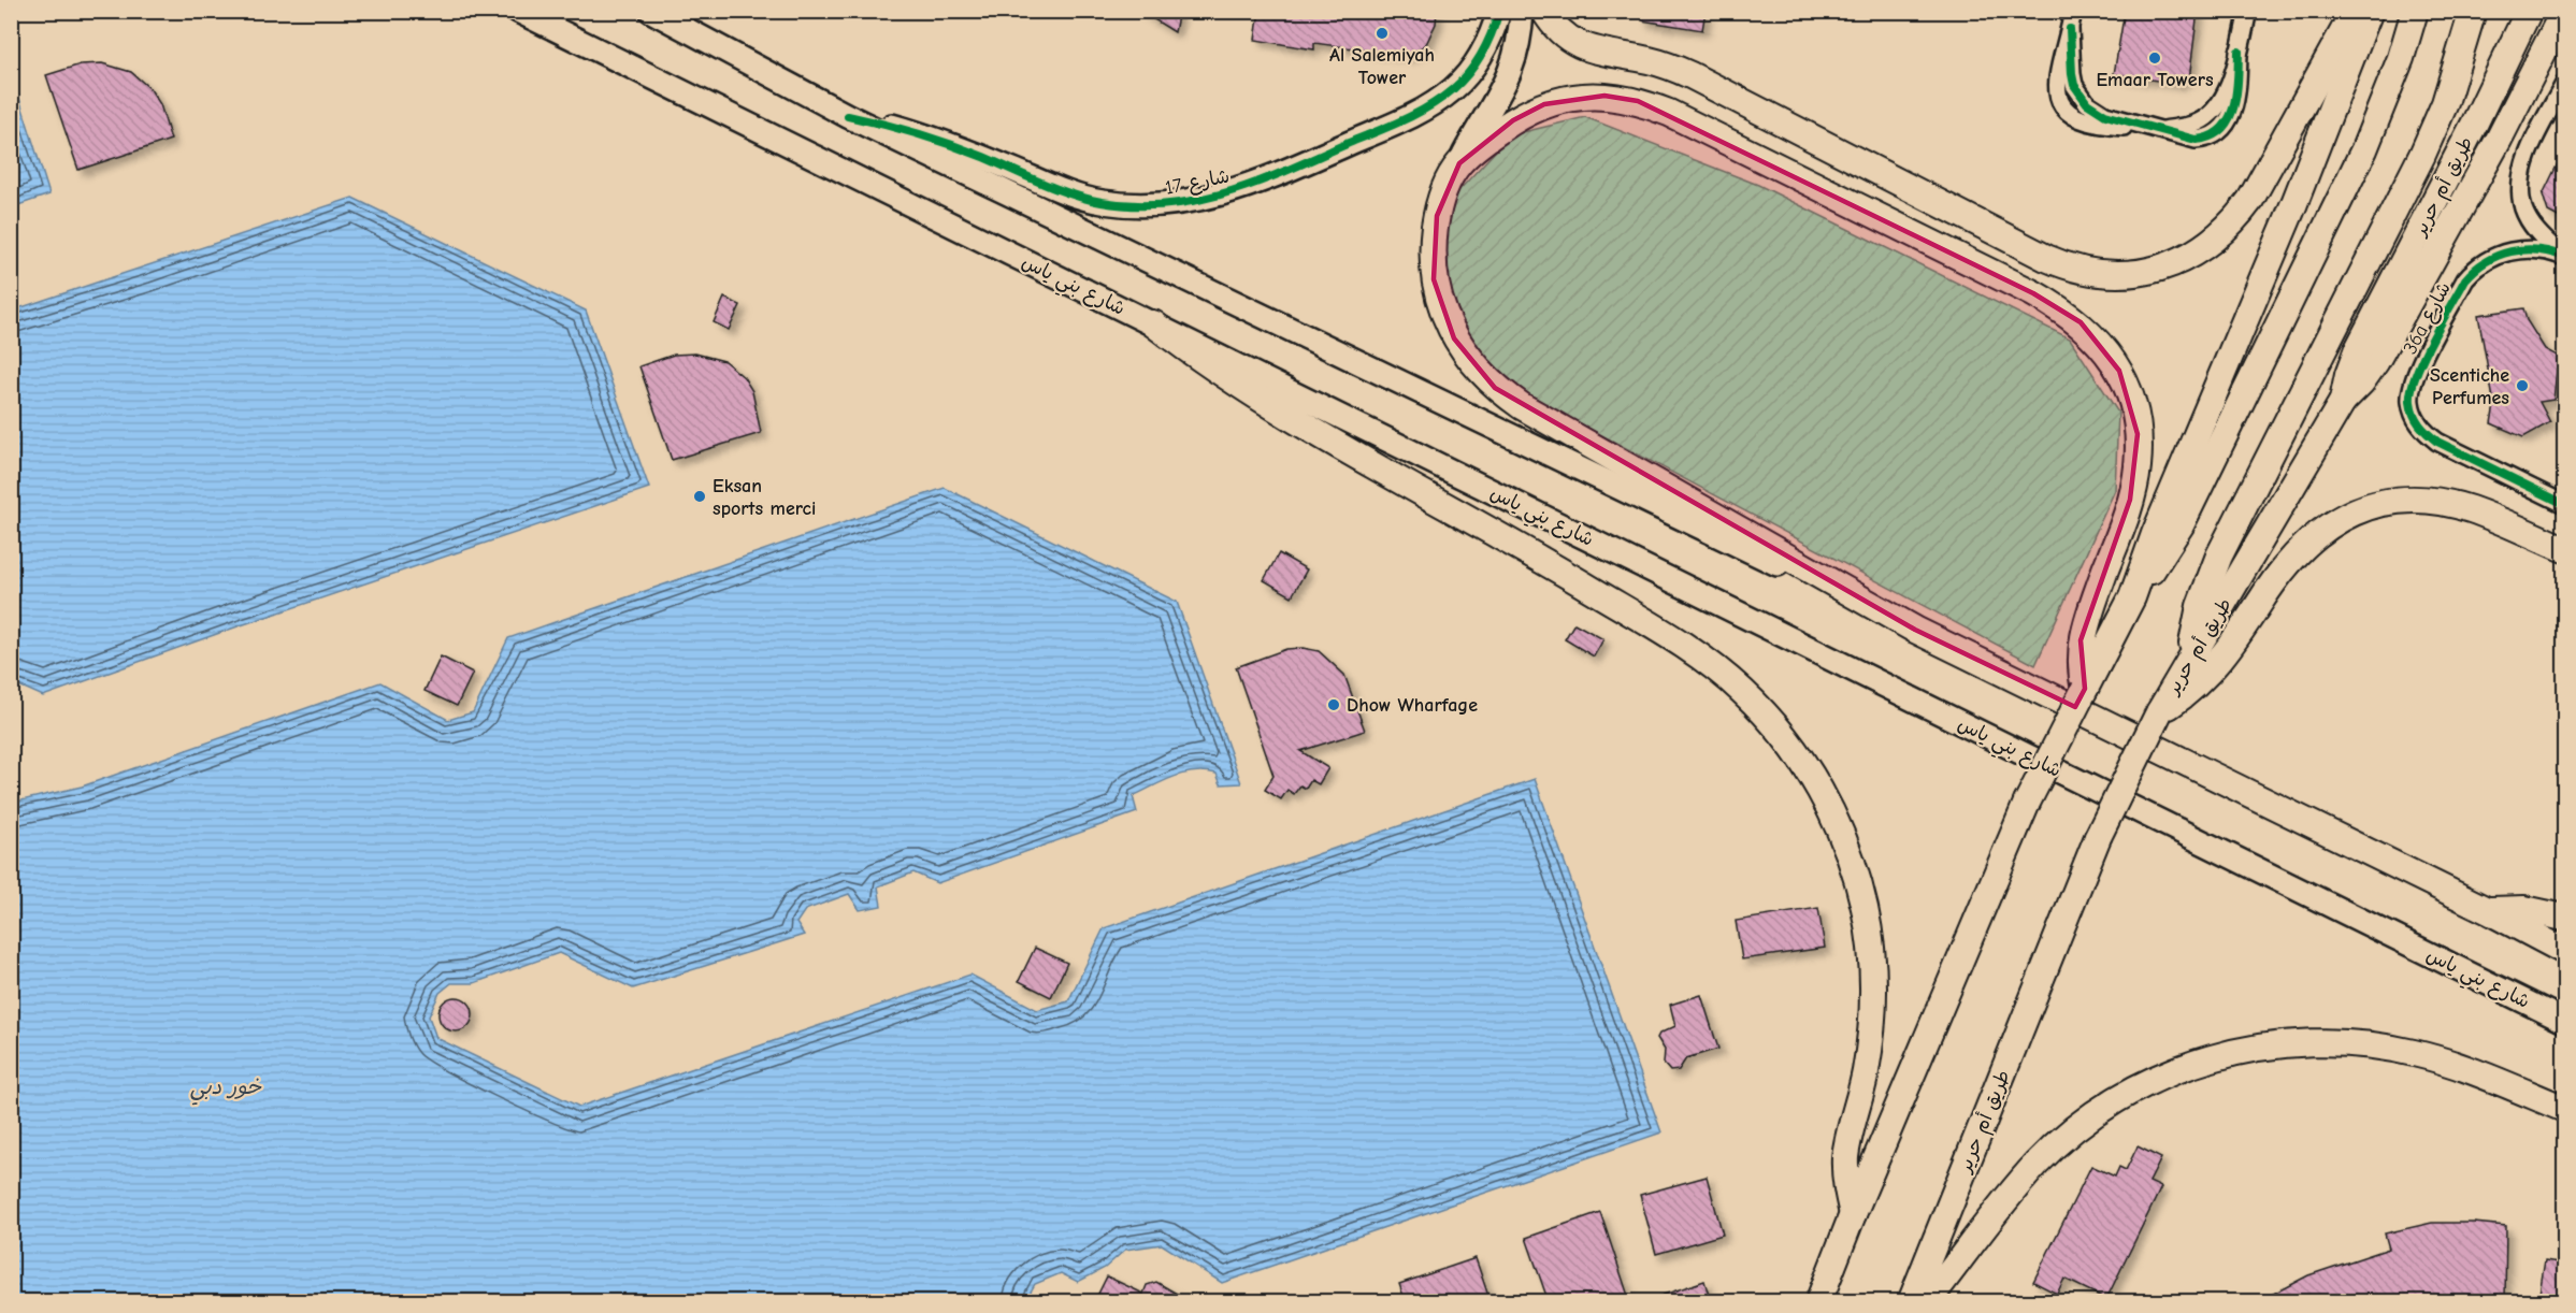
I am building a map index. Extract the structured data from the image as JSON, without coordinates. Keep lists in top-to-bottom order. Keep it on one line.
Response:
{"streets":{"main road":["شارع 17","طريق أم حرير","شارع بني ياس"],"street":["36a شارع"]},"water":["خور دبي"],"places":["Al Salemiyah Tower","Emaar Towers","Scentiche Perfumes","Eksan sports merci","Dhow Wharfage"]}
